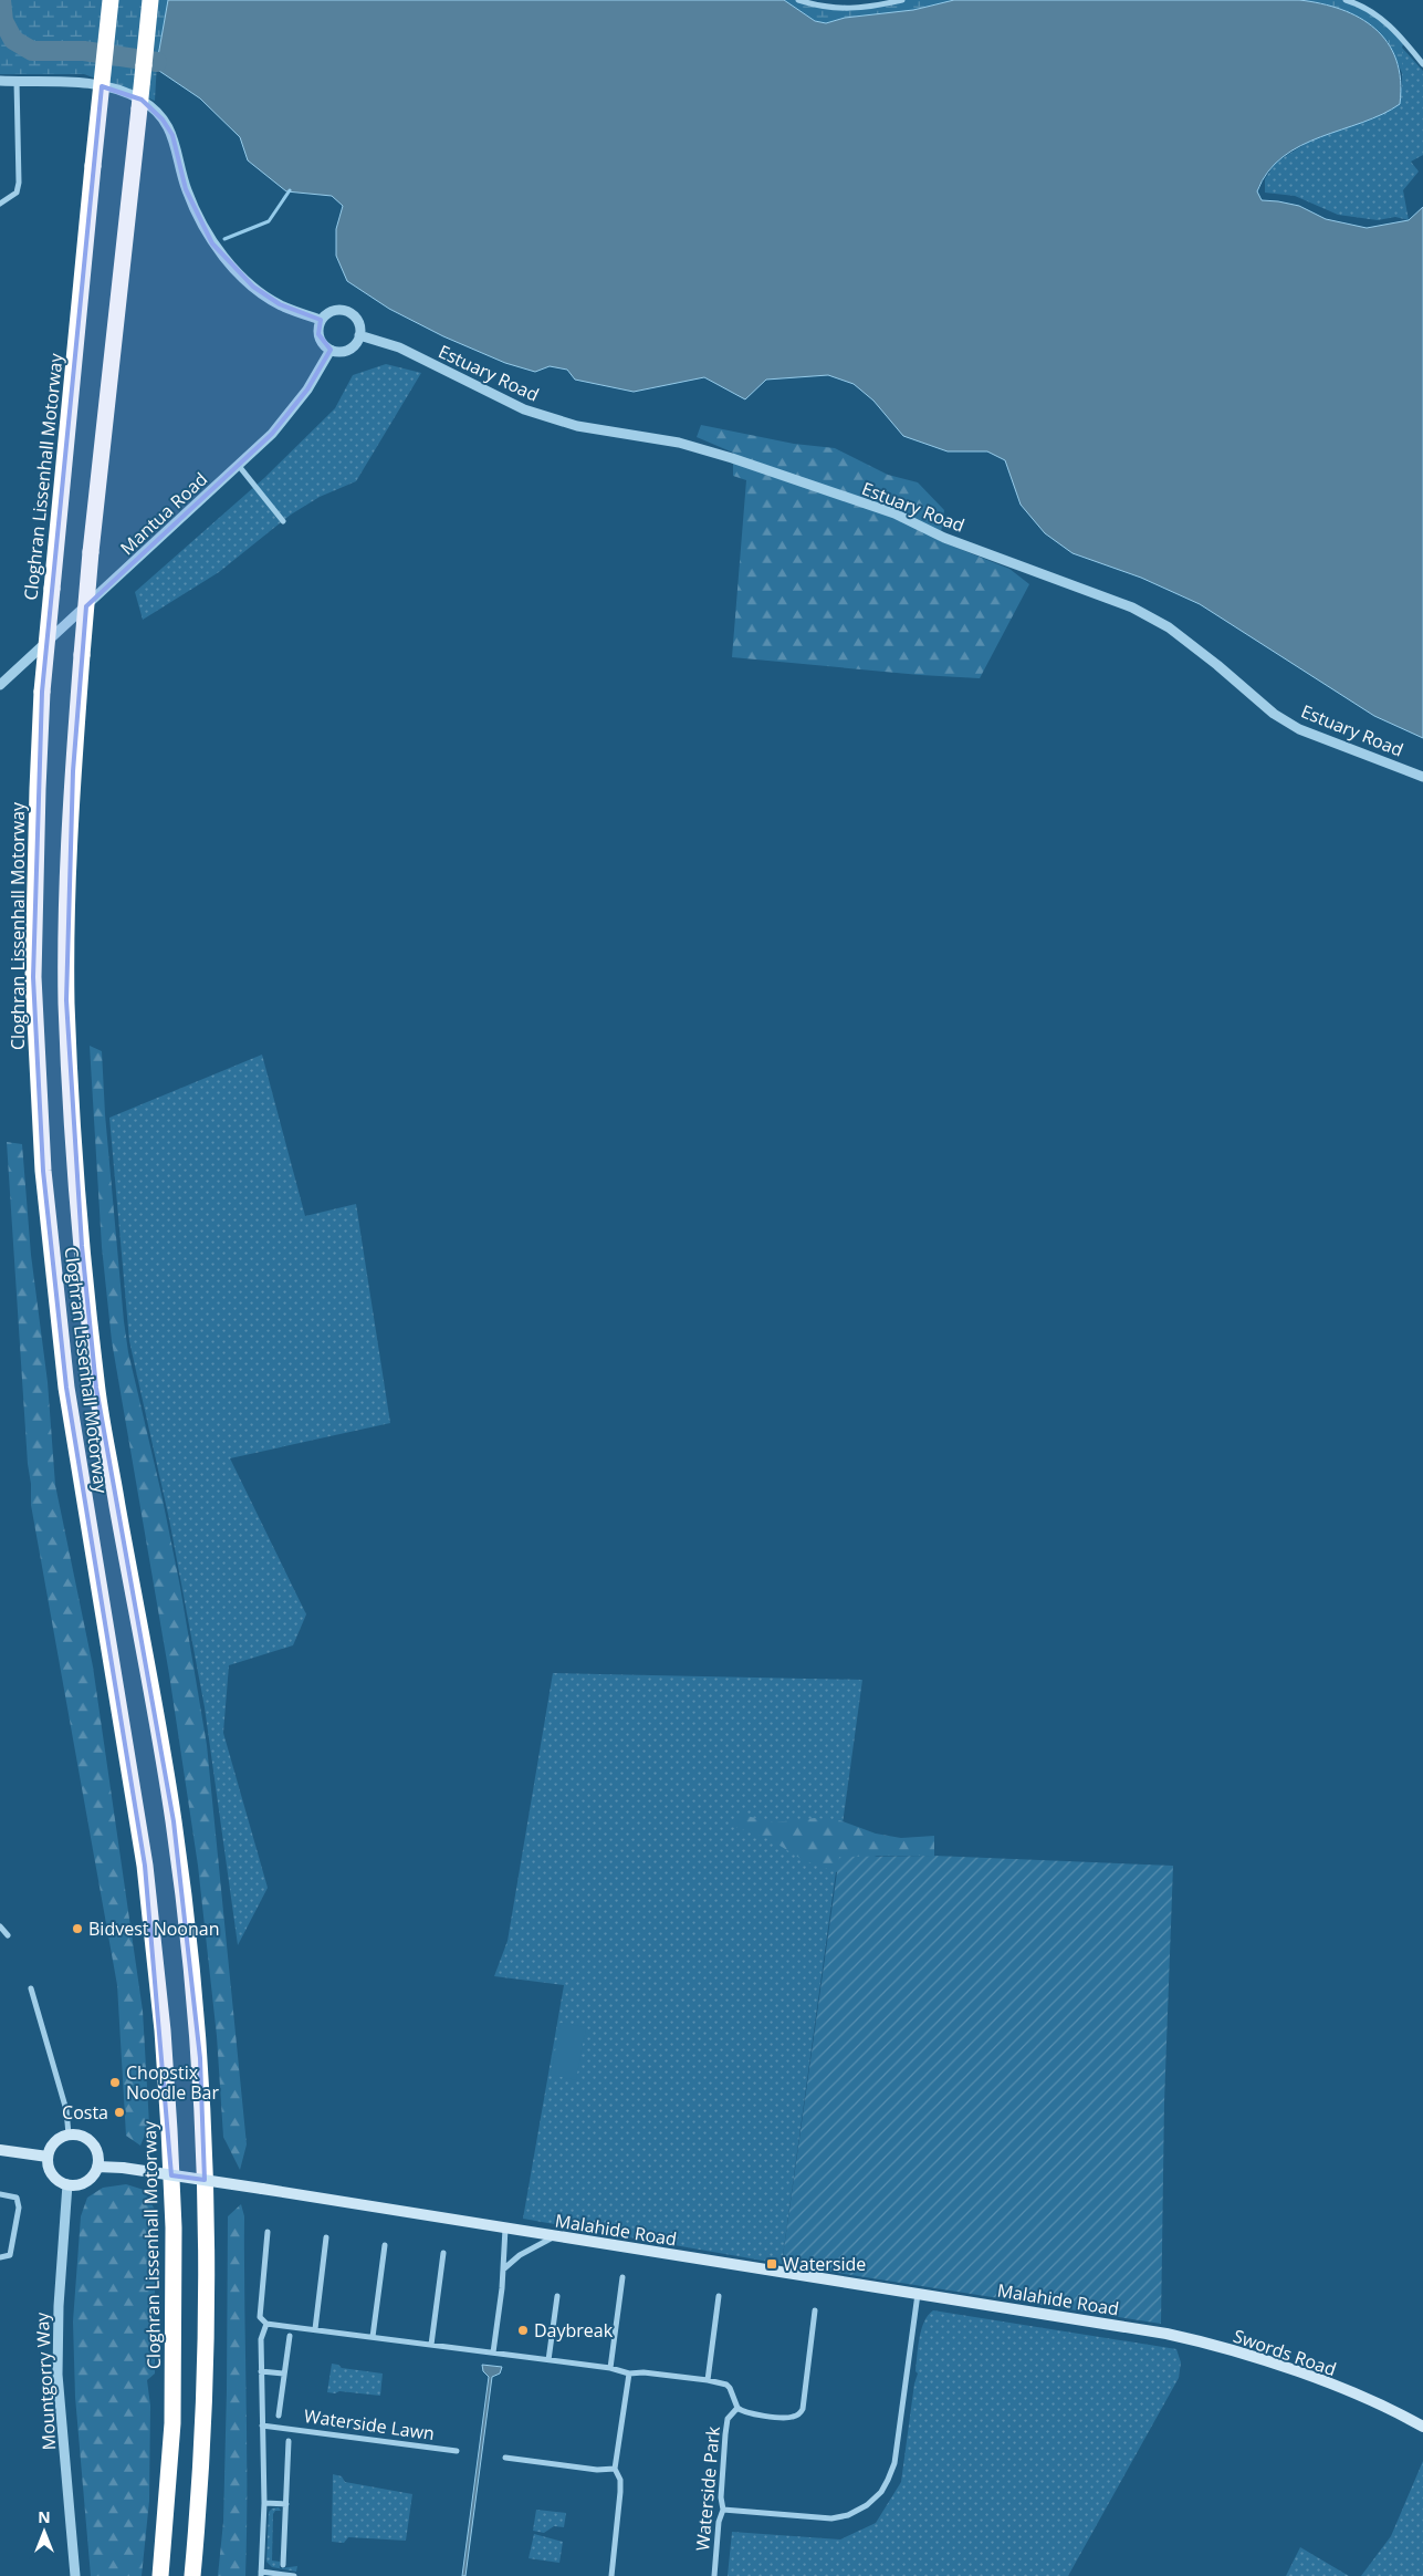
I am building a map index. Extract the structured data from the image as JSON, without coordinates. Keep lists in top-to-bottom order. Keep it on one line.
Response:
{"streets":{"highway":["Cloghran Lissenhall Motorway"],"main road":["Malahide Road","Swords Road"],"street":["Estuary Road","Mantua Road","Mountgorry Way","Waterside Lawn","Waterside Park"]},"crossings":[["Estuary Road","Mantua Road"],["Malahide Road","Swords Road"],["Malahide Road","Mountgorry Way"]],"places":{"other":["Bidvest Noonan","Chopstix Noodle Bar","Costa","Daybreak"],"transit":["Waterside"]},"north":"top"}
